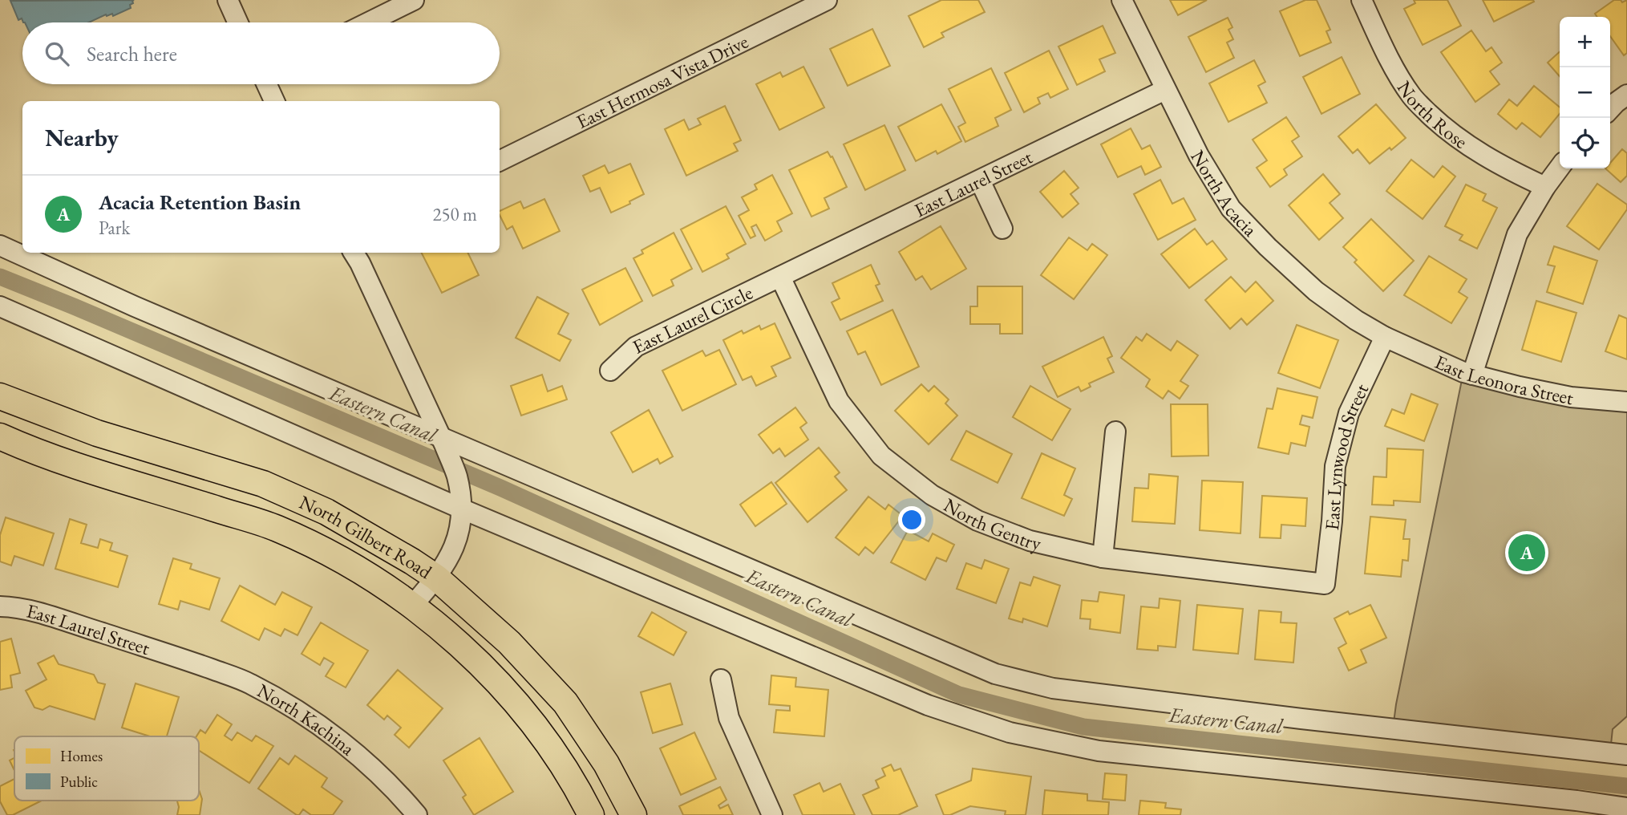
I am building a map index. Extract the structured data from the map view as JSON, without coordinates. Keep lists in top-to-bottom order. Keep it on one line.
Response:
{"streets":{"main road":["North Gilbert Road"],"street":["East Hermosa Vista Drive","North Rose","East Laurel Street","North Acacia","East Laurel Circle","East Leonora Street","East Lynwood Street","North Gentry","North Kachina"]},"crossings":[["East Laurel Street","North Acacia"],["East Laurel Street","East Laurel Circle"],["East Laurel Street","North Gentry"],["East Laurel Street","North Kachina"],["North Acacia","East Leonora Street"],["North Acacia","East Lynwood Street"],["East Laurel Circle","North Gentry"],["East Leonora Street","East Lynwood Street"],["East Lynwood Street","North Gentry"]],"water":["Eastern Canal"],"legend":["Homes","Public"],"page":{"map_buttons":["+","−"],"search":"Search here","heading":"Nearby","list":[{"mark":"A","name":"Acacia Retention Basin","note":"Park","value":"250 m"}],"pins":"A"}}
